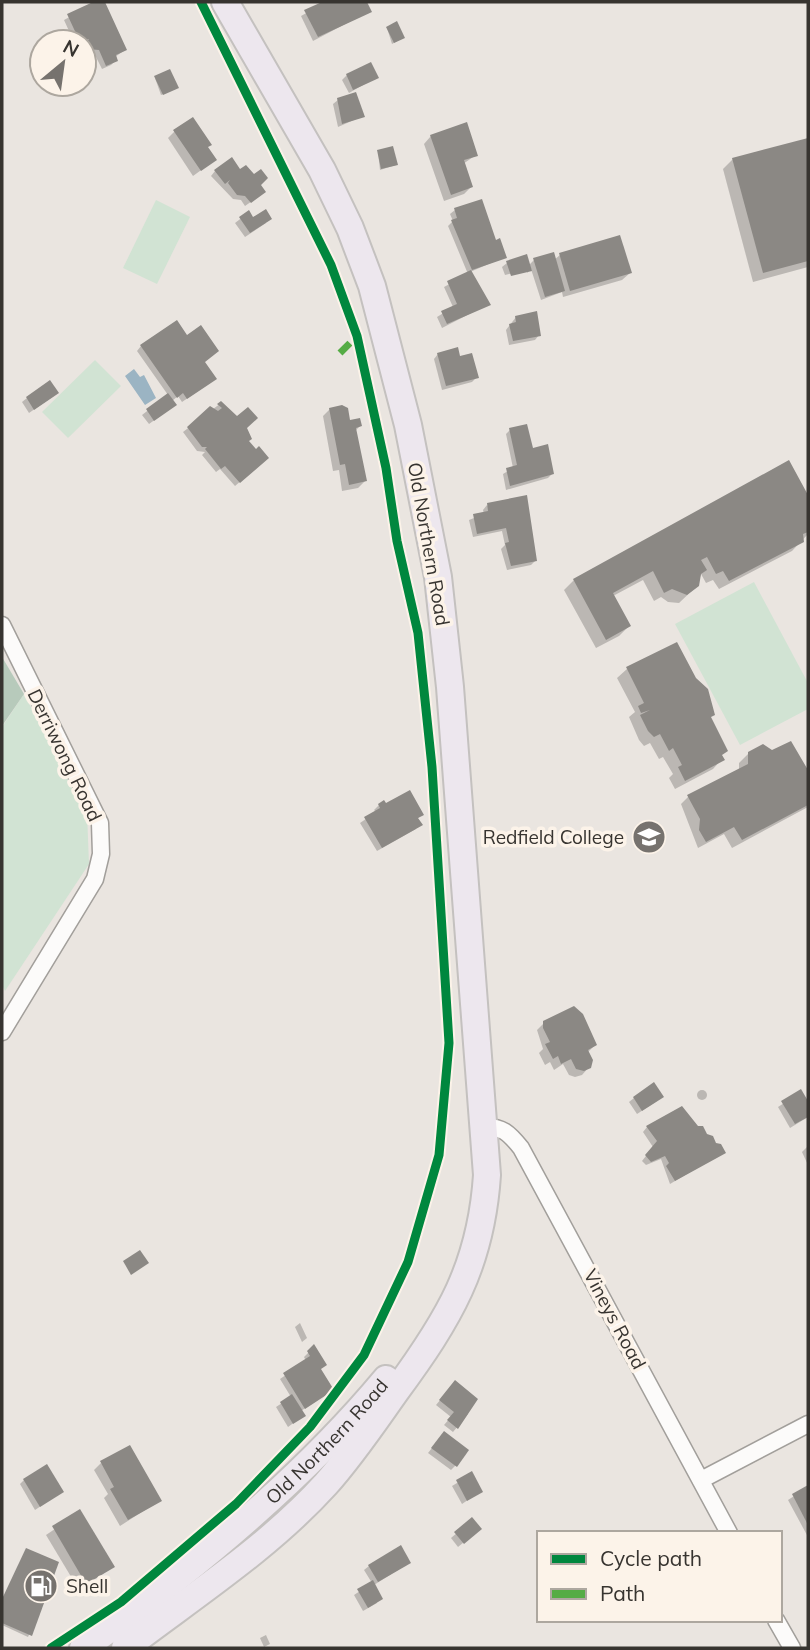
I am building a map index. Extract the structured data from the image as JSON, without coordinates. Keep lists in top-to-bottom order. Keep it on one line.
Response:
{"streets":{"main road":["Old Northern Road"],"street":["Derriwong Road","Vineys Road"]},"crossings":[["Old Northern Road","Vineys Road"]],"places":{"school or university":["Redfield College"],"fuel station":["Shell"]},"legend":["Cycle path","Path"],"north":"top right"}
